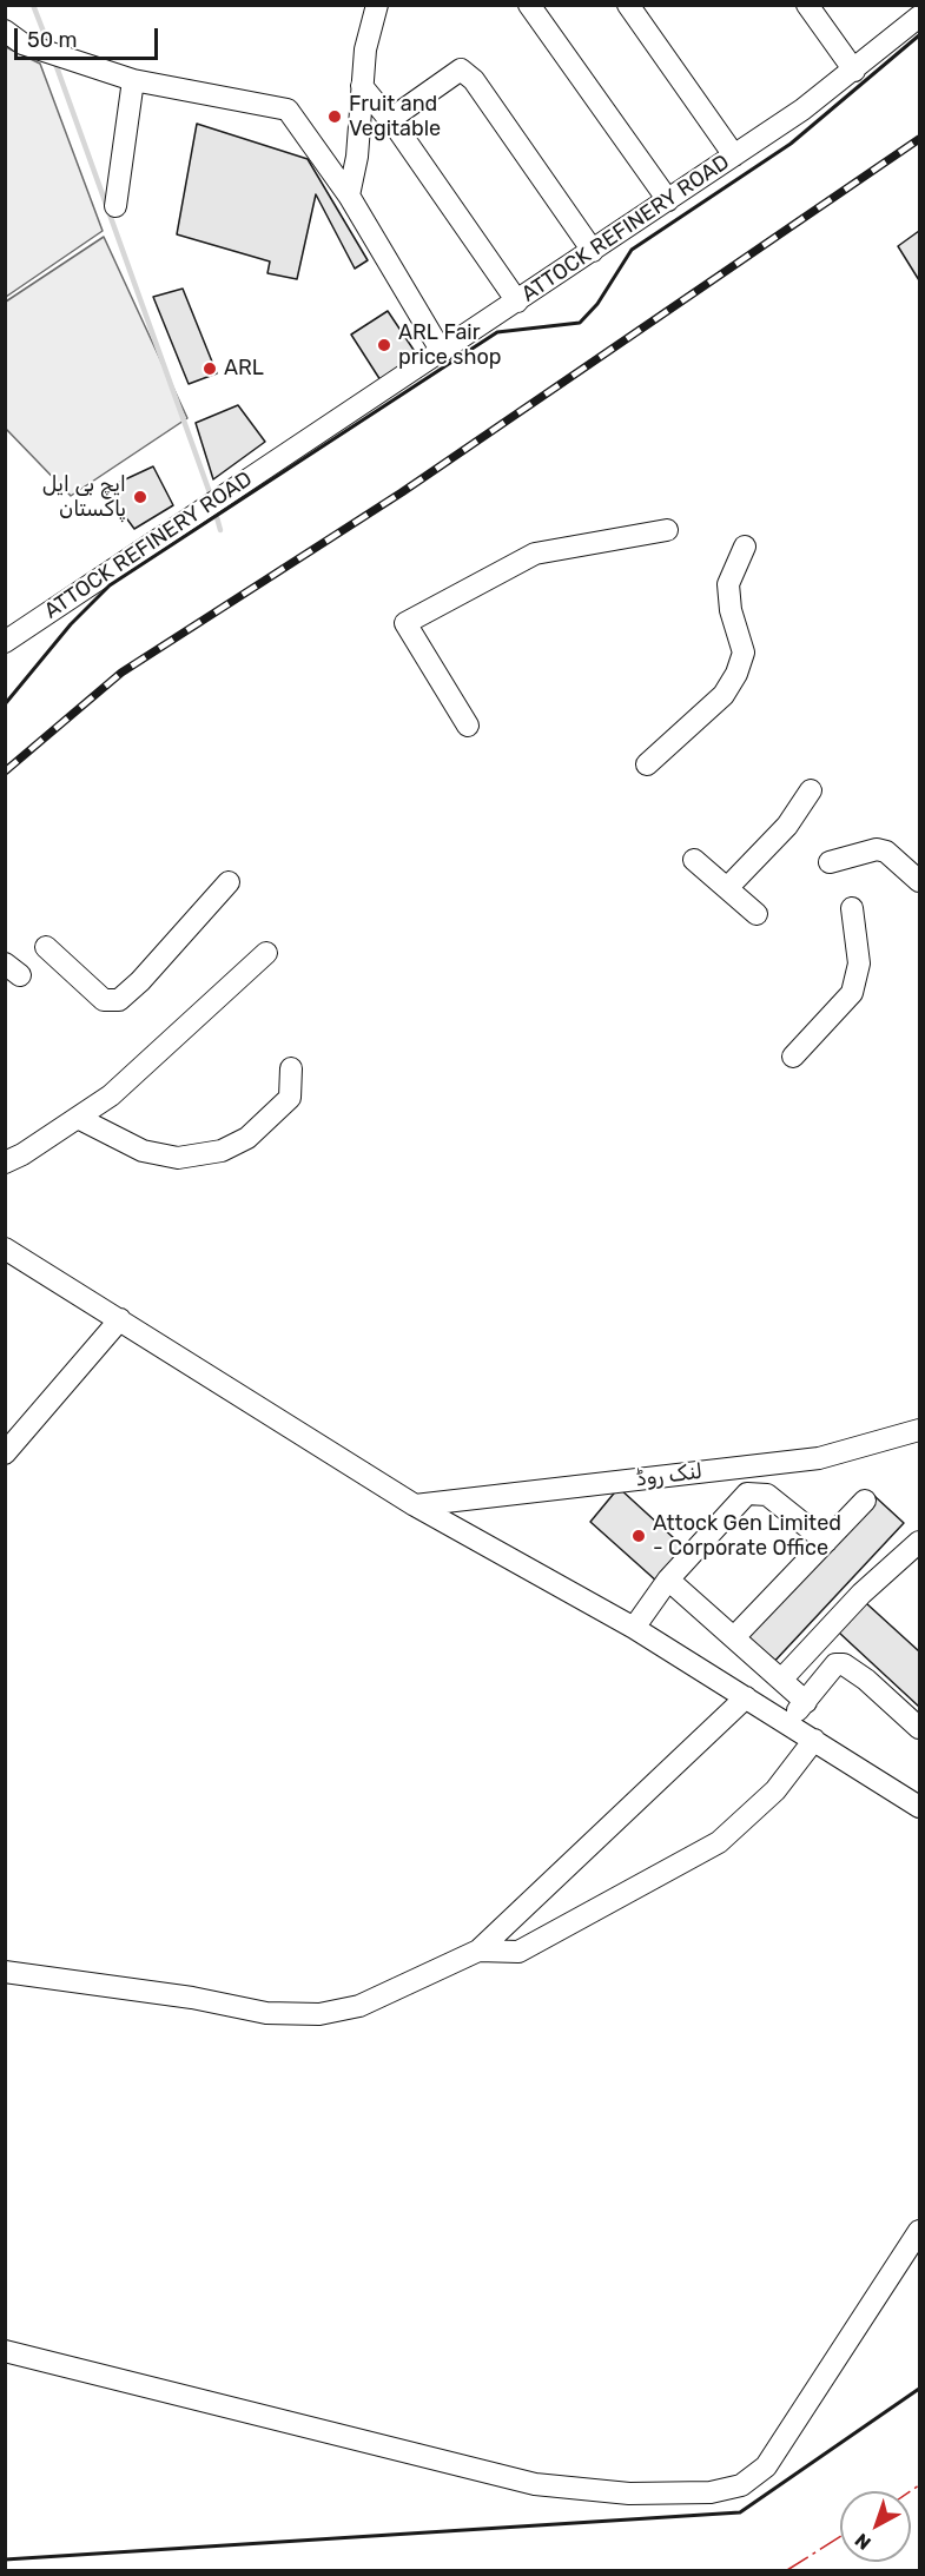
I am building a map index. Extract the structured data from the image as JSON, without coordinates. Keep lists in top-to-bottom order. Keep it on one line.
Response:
{"streets":{"street":["ATTOCK REFINERY ROAD","لنک روڈ"]},"places":["Fruit and Vegitable","ARL Fair price shop","ARL","ایچ بی ایل پاکستان","Attock Gen Limited - Corporate Office"],"scale_bar":"50 m","north":"bottom left"}
